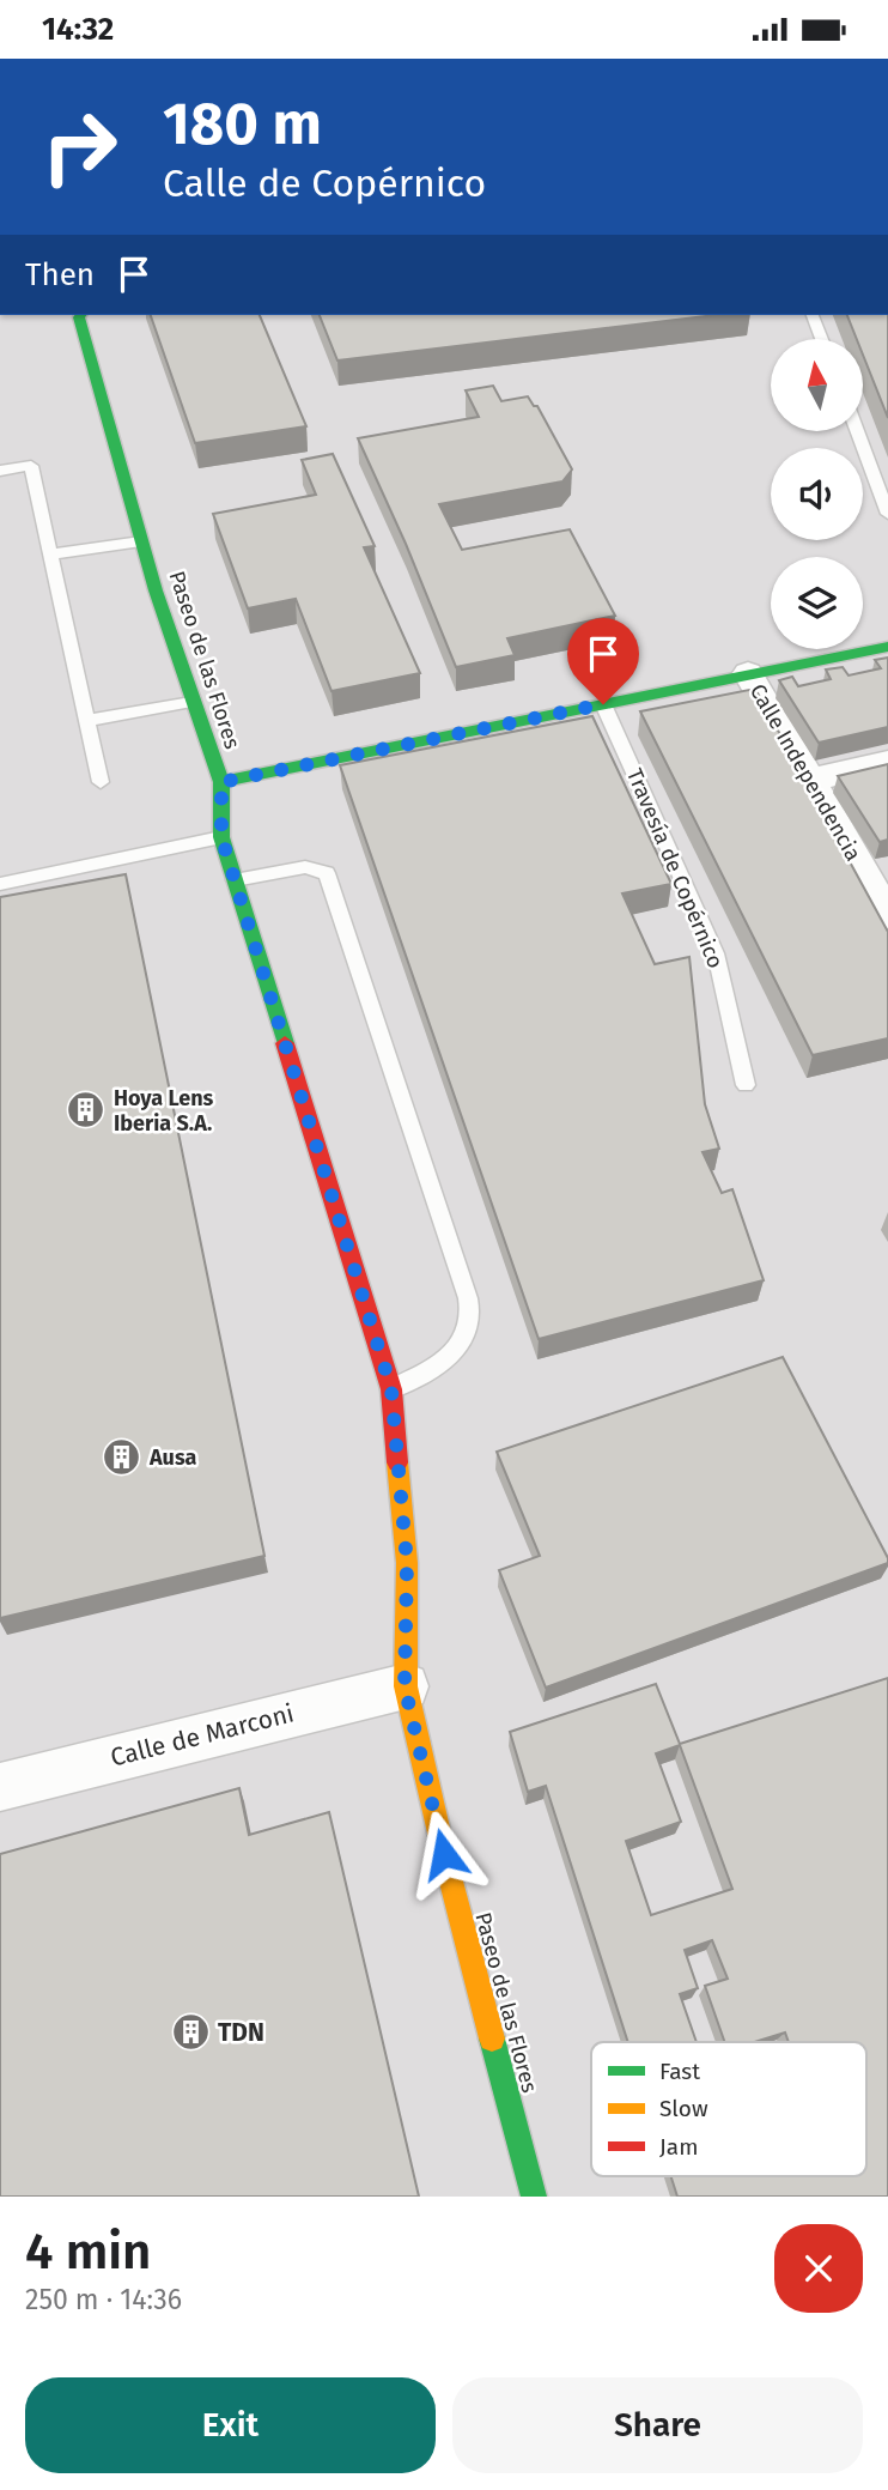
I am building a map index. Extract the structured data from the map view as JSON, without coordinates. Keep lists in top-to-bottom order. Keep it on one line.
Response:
{"streets":{"street":["Paseo de las Flores","Calle Independencia","Calle de Marconi"],"lane":["Travesía de Copérnico"]},"crossings":[["Paseo de las Flores","Calle de Marconi"]],"places":{"building":["Hoya Lens Iberia S.A.","Ausa","TDN"]},"legend":["Fast","Slow","Jam"],"north":"top","page":{"status":"14:32","turn":["180 m","Calle de Copérnico"],"then":"Then","heading":["4 min","250 m · 14:36"],"buttons":["Exit","Share"]}}
